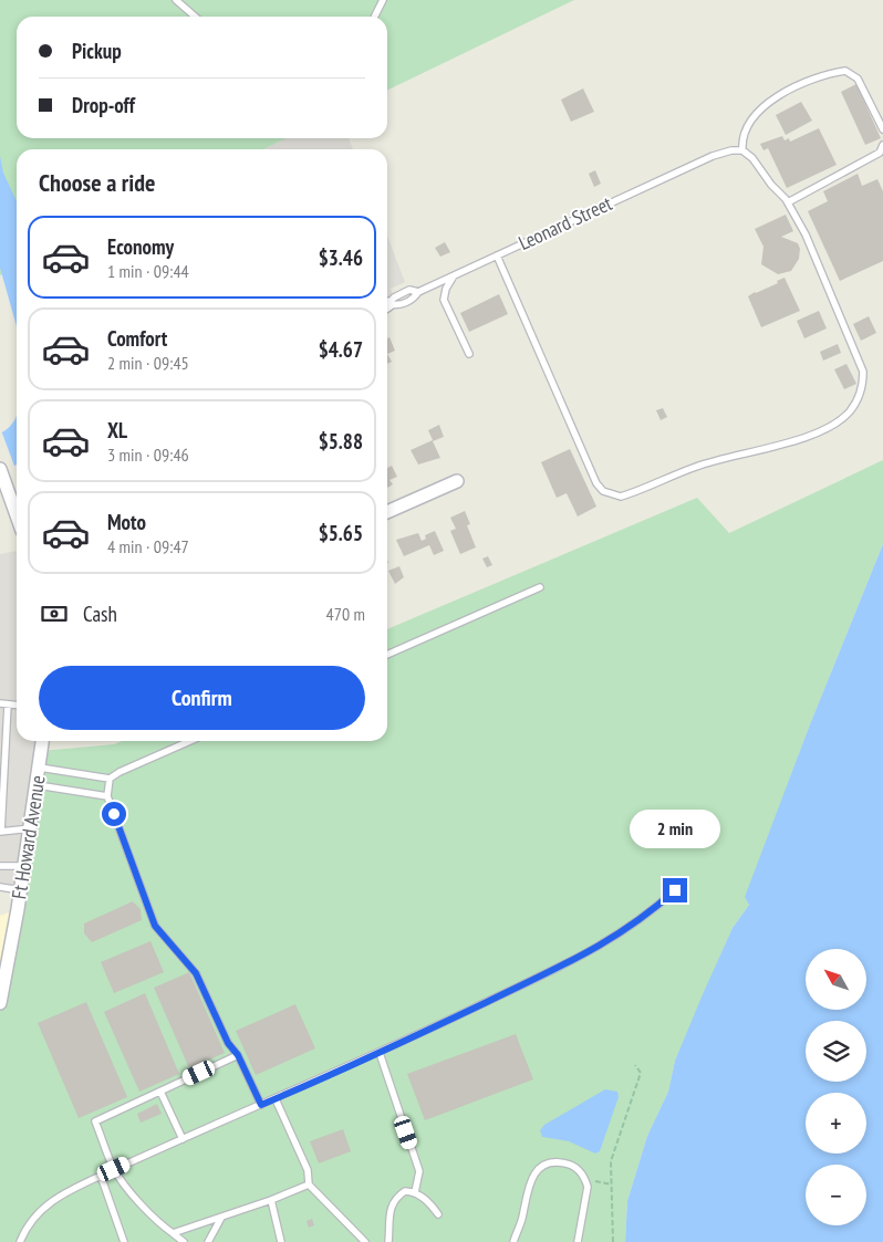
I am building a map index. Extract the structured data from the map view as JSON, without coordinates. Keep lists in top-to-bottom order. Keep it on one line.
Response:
{"streets":{"street":["Ft Howard Avenue"],"lane":["Leonard Street"]},"north":"top left","page":{"banner":["Pickup","Drop-off"],"heading":"Choose a ride","list":[{"name":"Economy","note":"1 min · 09:44","value":"$3.46"},{"name":"Comfort","note":"2 min · 09:45","value":"$4.67"},{"name":"XL","note":"3 min · 09:46","value":"$5.88"},{"name":"Moto","note":"4 min · 09:47","value":"$5.65"}],"pay":["Cash","470 m"],"buttons":"Confirm","bubble":"2 min","map_buttons":["+","−"]}}
